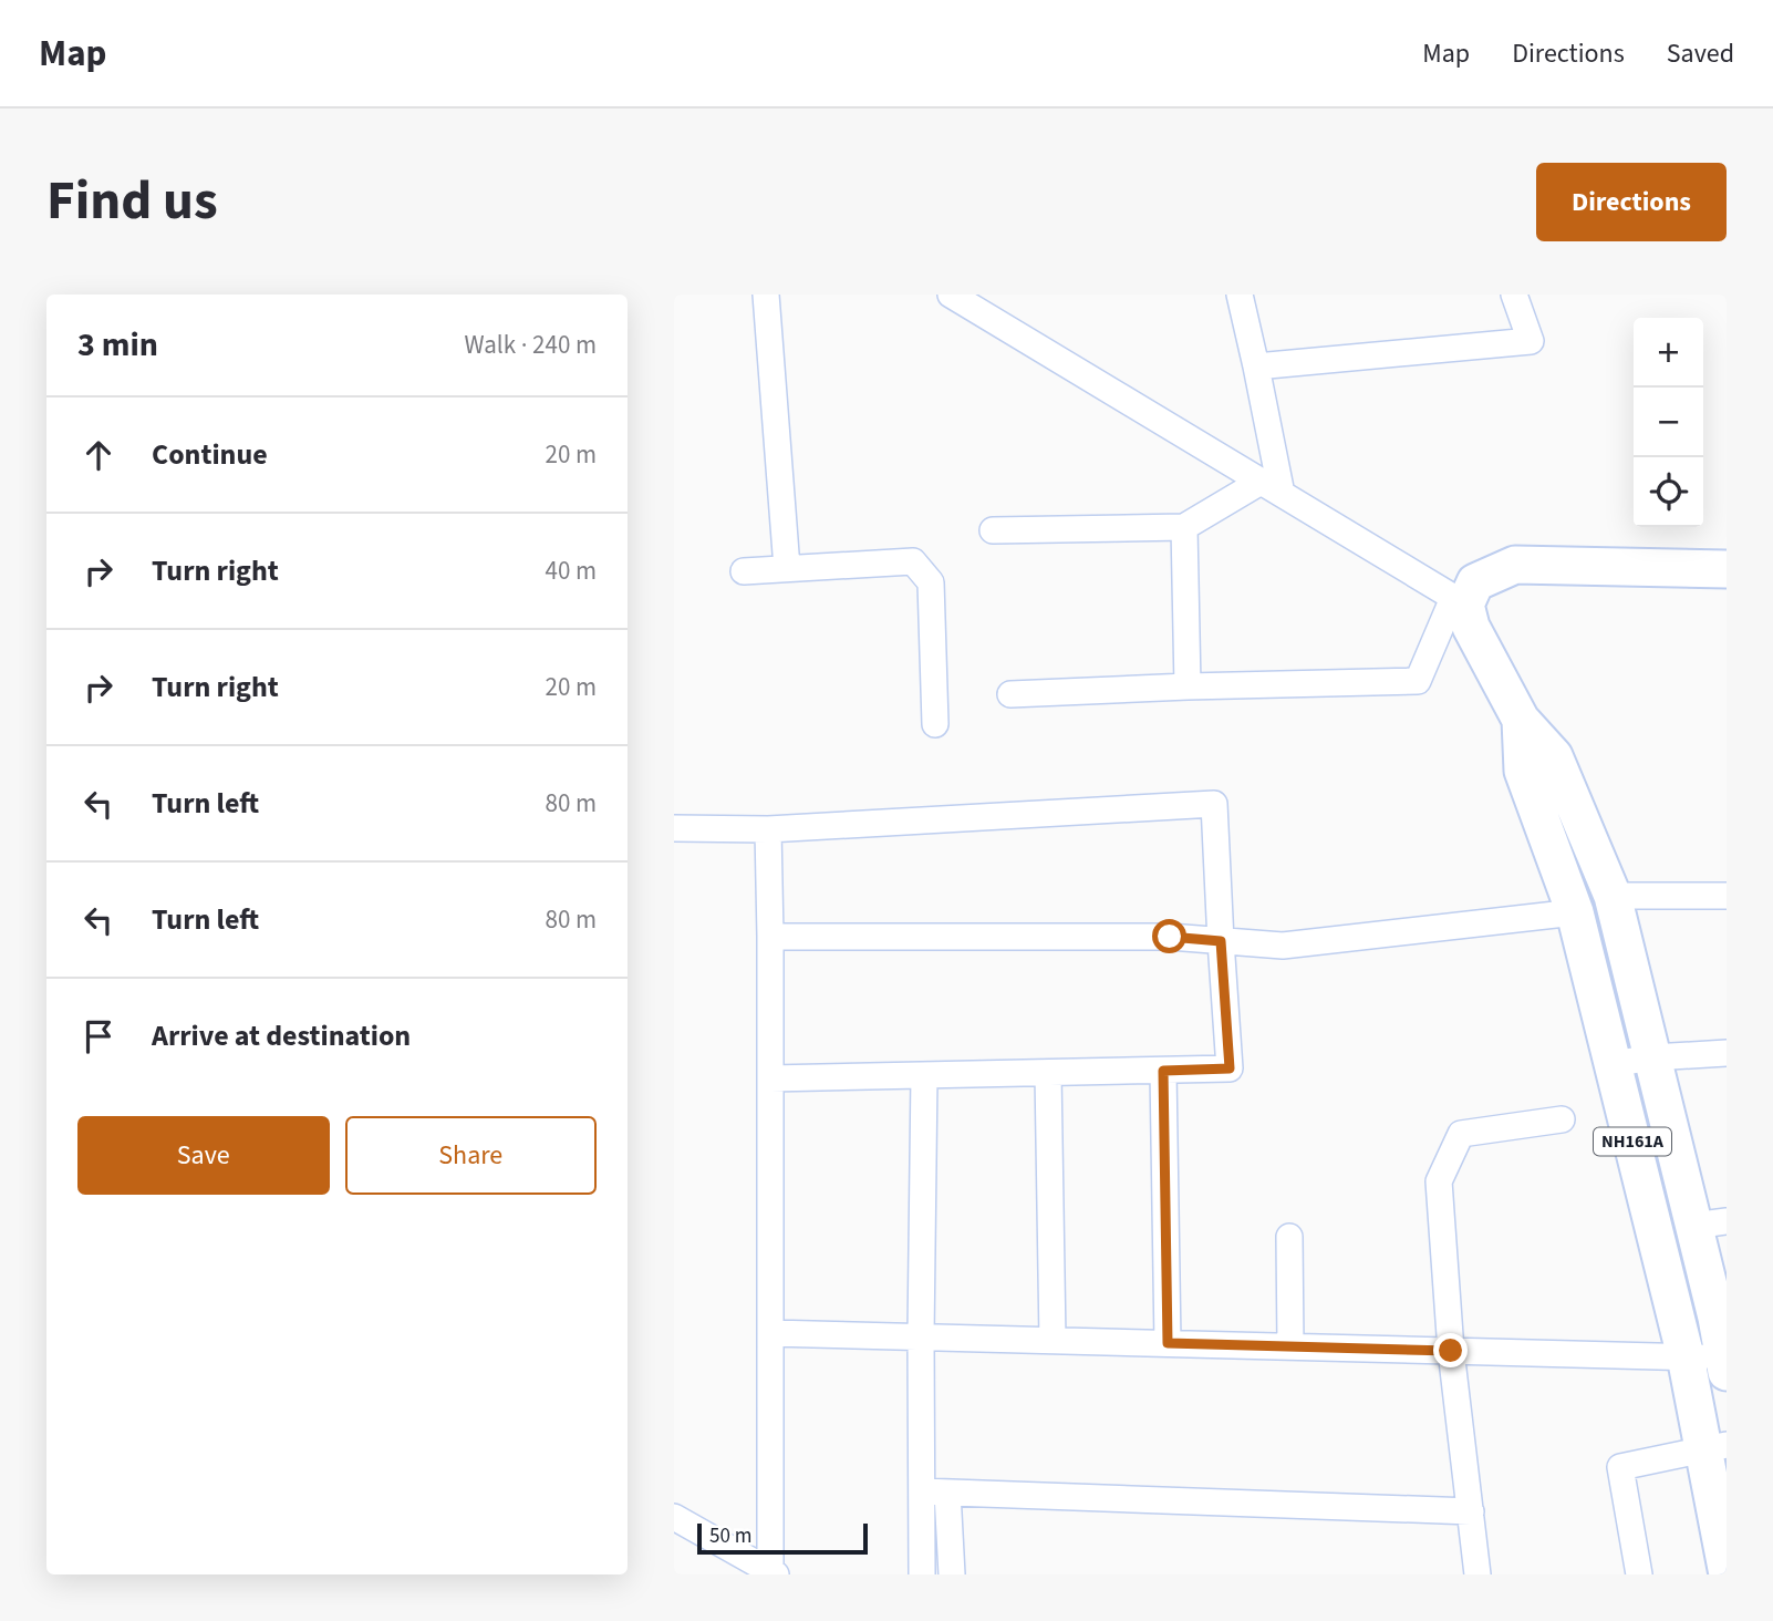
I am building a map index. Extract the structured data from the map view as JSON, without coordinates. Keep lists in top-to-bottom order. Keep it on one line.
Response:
{"streets":{"highway":["NH161A"]},"scale_bar":"50 m","page":{"header":"Map","nav":["Map","Directions","Saved"],"title":"Find us","buttons":["Directions",["Save","Share"]],"heading":["3 min","Walk · 240 m"],"map_buttons":["+","−"],"list":[["Continue","20 m"],["Turn right","40 m"],["Turn right","20 m"],["Turn left","80 m"],["Turn left","80 m"],"Arrive at destination"],"scale":"50 m"}}
